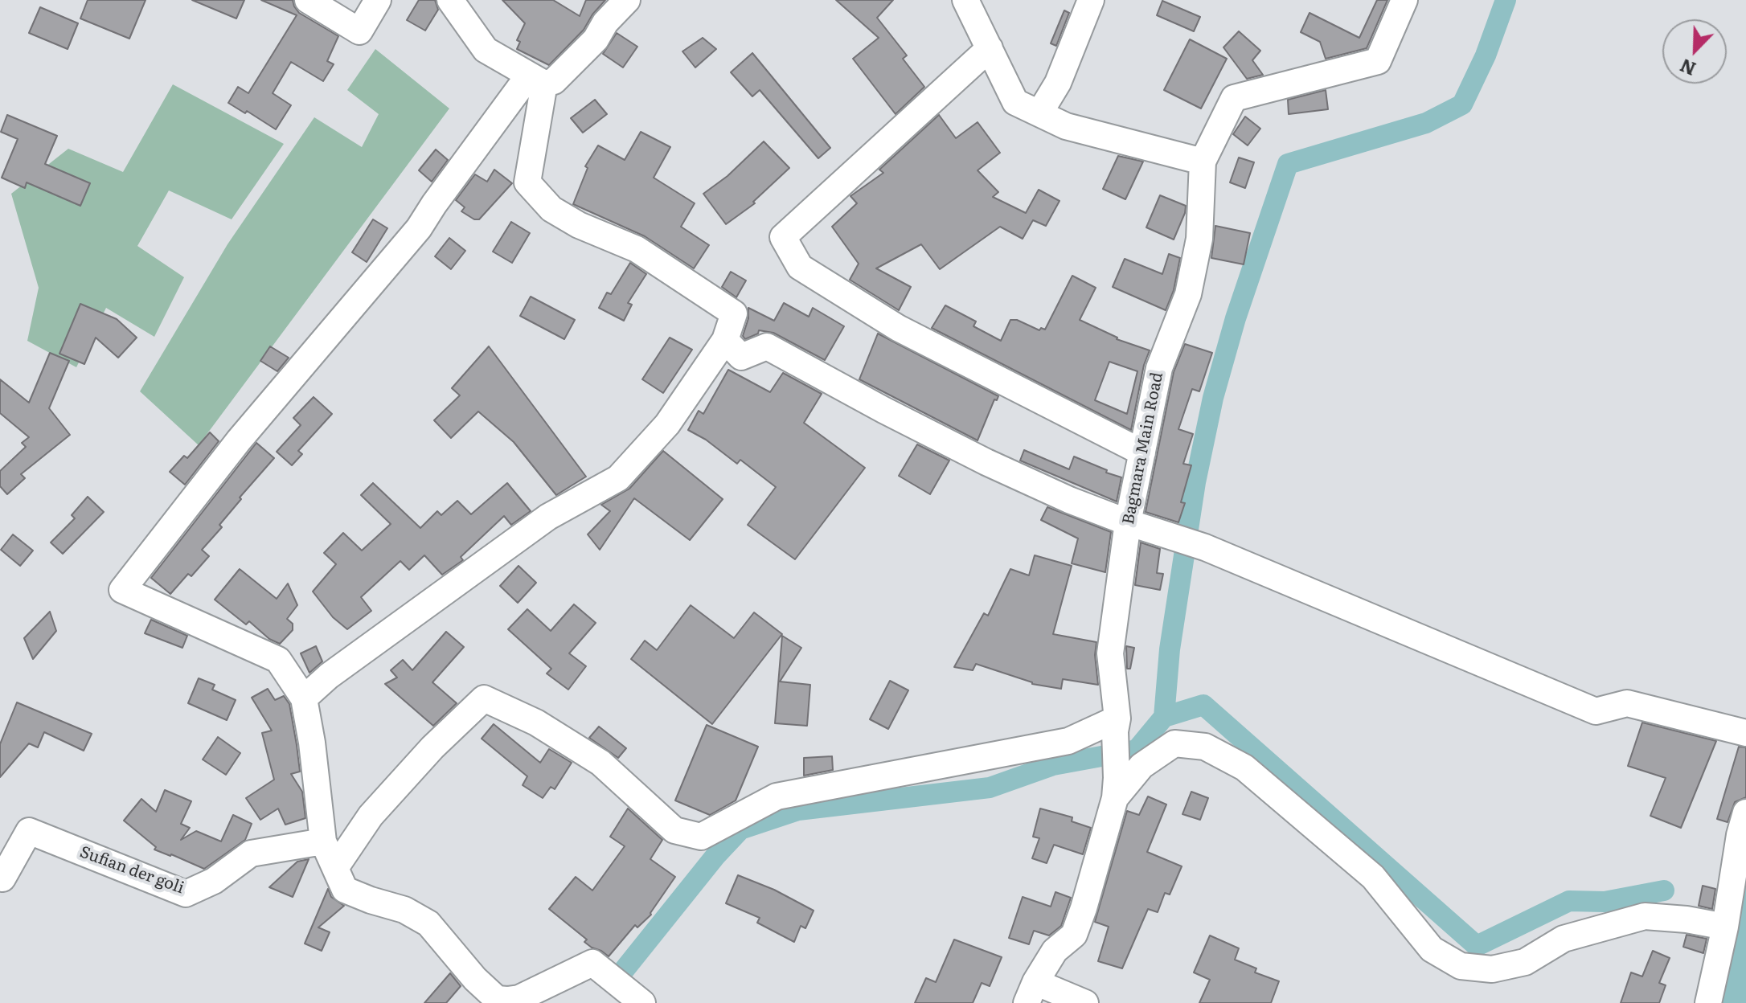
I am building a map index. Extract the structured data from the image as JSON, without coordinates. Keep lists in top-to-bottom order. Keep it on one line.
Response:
{"streets":{"street":["Bagmara Main Road","Sufian der goli"]},"north":"bottom left"}
